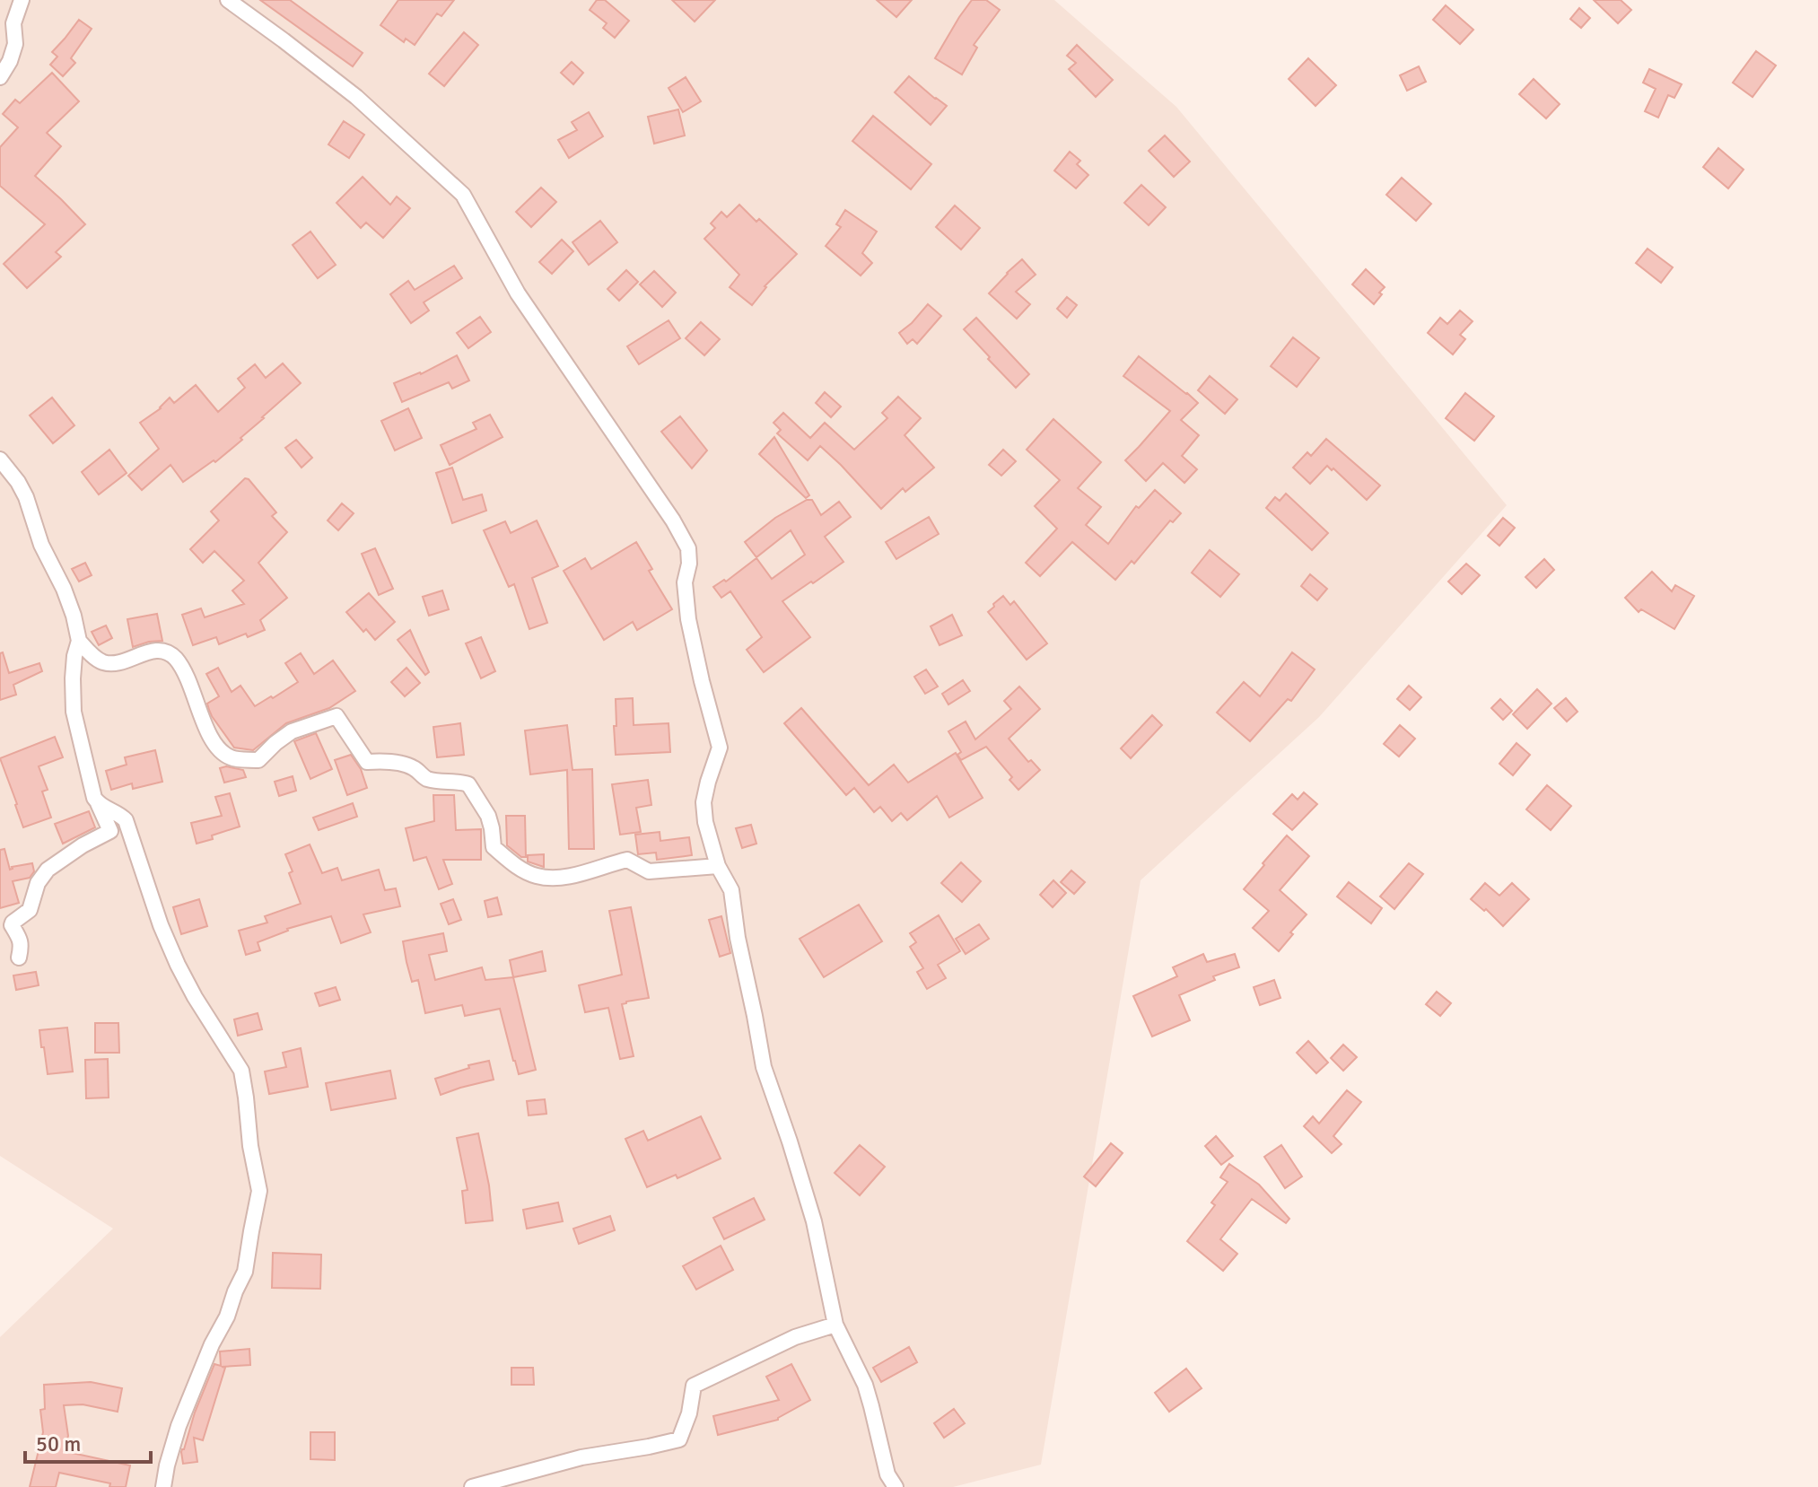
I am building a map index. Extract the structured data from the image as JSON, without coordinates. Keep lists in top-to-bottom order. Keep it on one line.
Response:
{"scale_bar":"50 m"}
